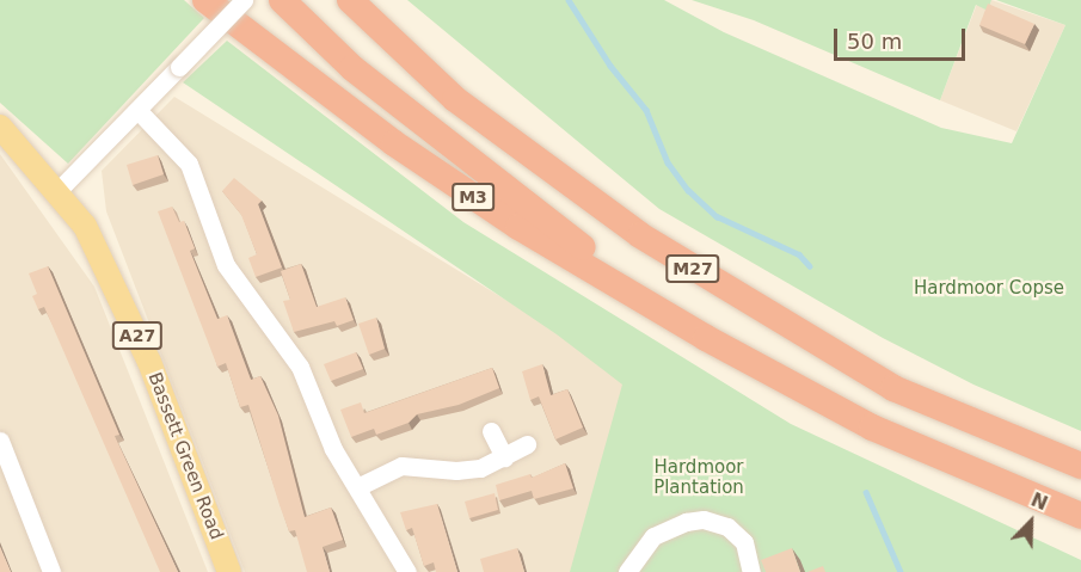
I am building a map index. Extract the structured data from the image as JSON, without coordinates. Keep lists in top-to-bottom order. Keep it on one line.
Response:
{"streets":{"highway":["M3","M27"],"main road":["A27","Bassett Green Road"]},"crossings":[["M3","M27"]],"parks":["Hardmoor Copse","Hardmoor Plantation"],"scale_bar":"50 m","north":"top right"}
